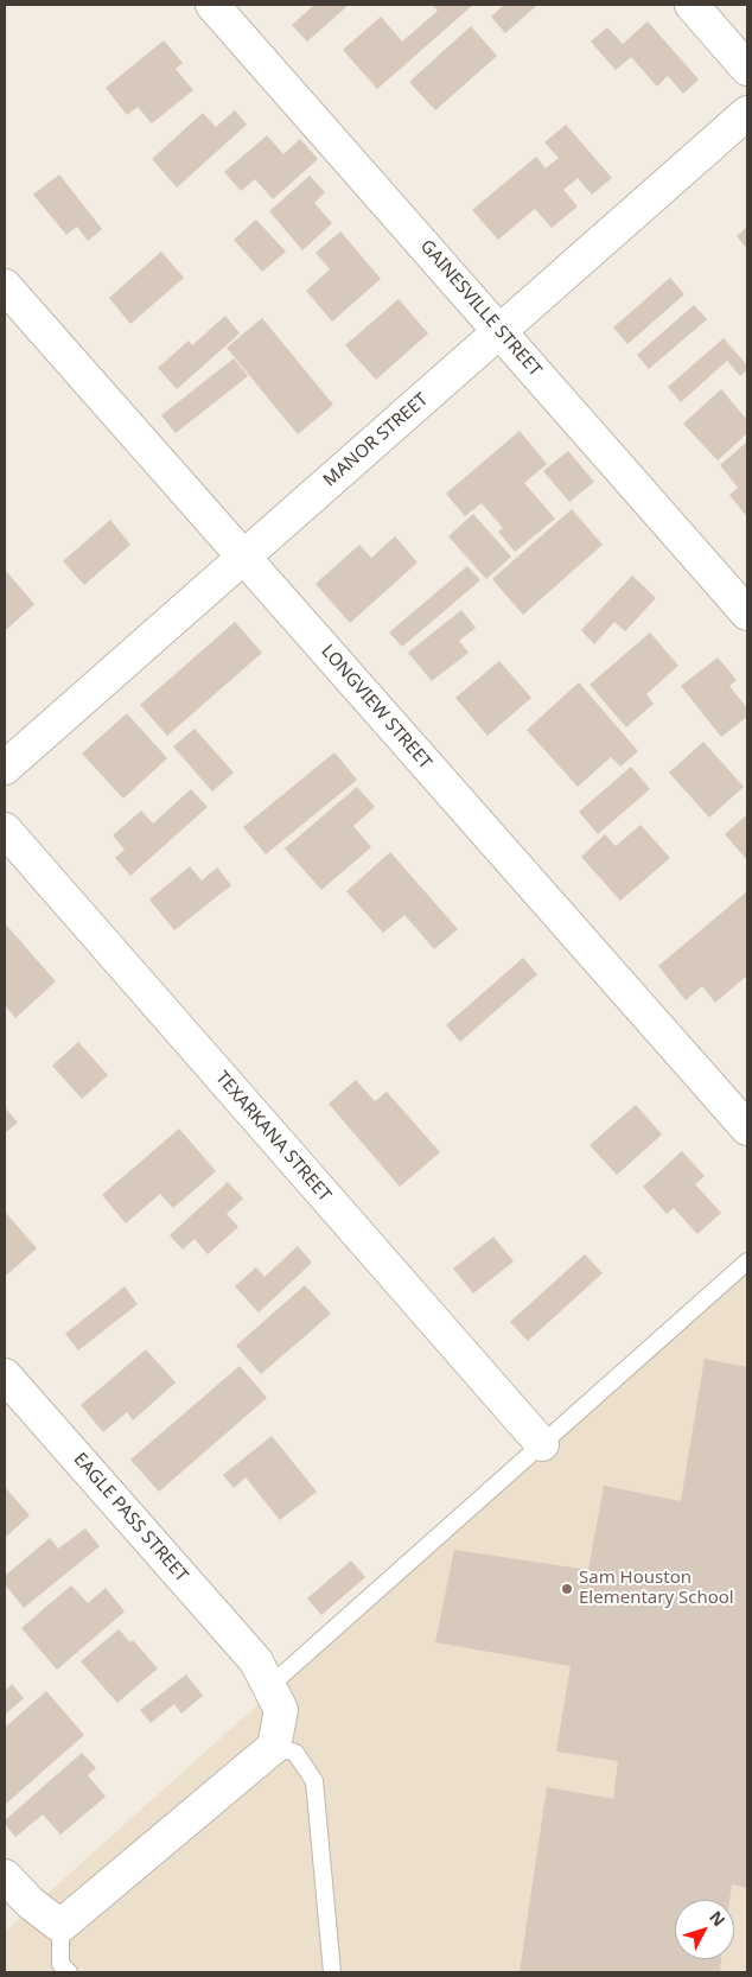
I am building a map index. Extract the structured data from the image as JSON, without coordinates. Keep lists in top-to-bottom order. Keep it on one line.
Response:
{"streets":{"street":["GAINESVILLE STREET","MANOR STREET","LONGVIEW STREET","TEXARKANA STREET","EAGLE PASS STREET"]},"crossings":[["GAINESVILLE STREET","MANOR STREET"],["MANOR STREET","LONGVIEW STREET"]],"places":["Sam Houston Elementary School"],"north":"top right"}
